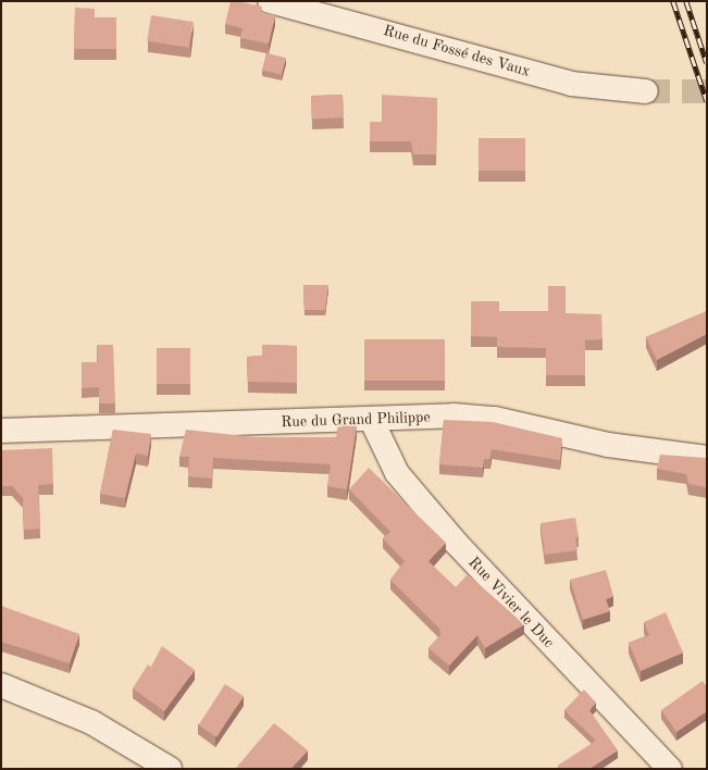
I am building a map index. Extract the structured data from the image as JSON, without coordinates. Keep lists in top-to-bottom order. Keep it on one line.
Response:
{"streets":{"street":["Rue du Fossé des Vaux","Rue du Grand Philippe","Rue Vivier le Duc"]},"crossings":[["Rue du Grand Philippe","Rue Vivier le Duc"]]}
